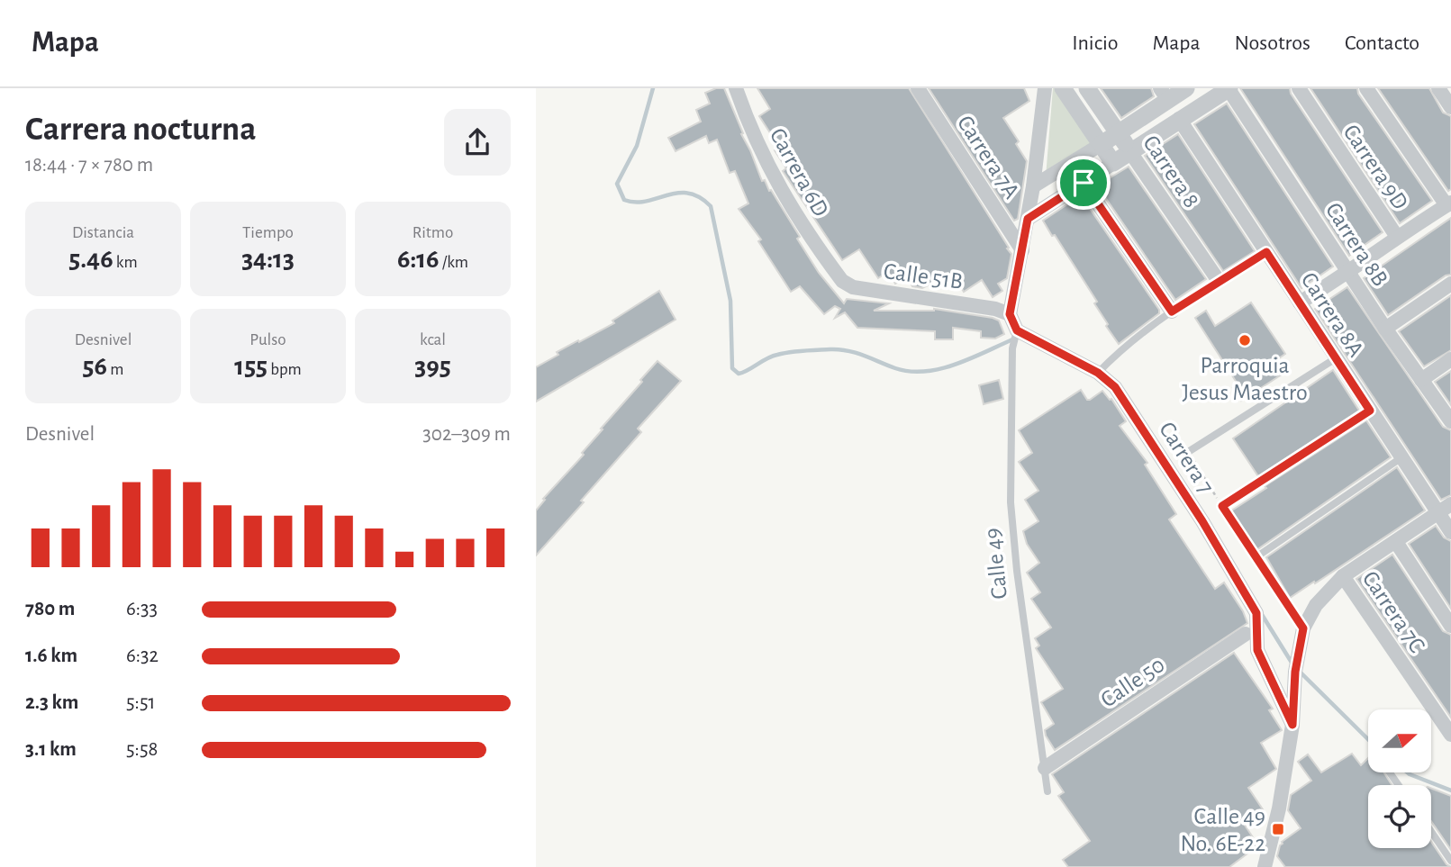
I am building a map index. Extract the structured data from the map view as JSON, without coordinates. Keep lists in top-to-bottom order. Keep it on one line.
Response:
{"streets":{"street":["Carrera 7A","Carrera 9D","Carrera 8","Carrera 6D","Carrera 8B","Calle 51B","Carrera 8A","Carrera 7","Carrera 7C","Calle 50"],"lane":["Calle 49"]},"crossings":[["Carrera 6D","Calle 51B"],["Carrera 7","Calle 49"],["Calle 49","Calle 50"]],"places":{"other":["Parroquia Jesus Maestro"],"transit":["Calle 49 No. 6E-22"]},"north":"right","page":{"header":"Mapa","nav":["Inicio","Mapa","Nosotros","Contacto"],"heading":["Carrera nocturna","18:44 · 7 × 780 m"],"stats":[["Distancia","5.46 km"],["Tiempo","34:13"],["Ritmo","6:16 /km"],["Desnivel","56 m"],["Pulso","155 bpm"],["kcal","395"]],"chart":["Desnivel","302–309 m"],"list":[{"name":"780 m","note":"6:33"},{"name":"1.6 km","note":"6:32"},{"name":"2.3 km","note":"5:51"},{"name":"3.1 km","note":"5:58"}]}}
